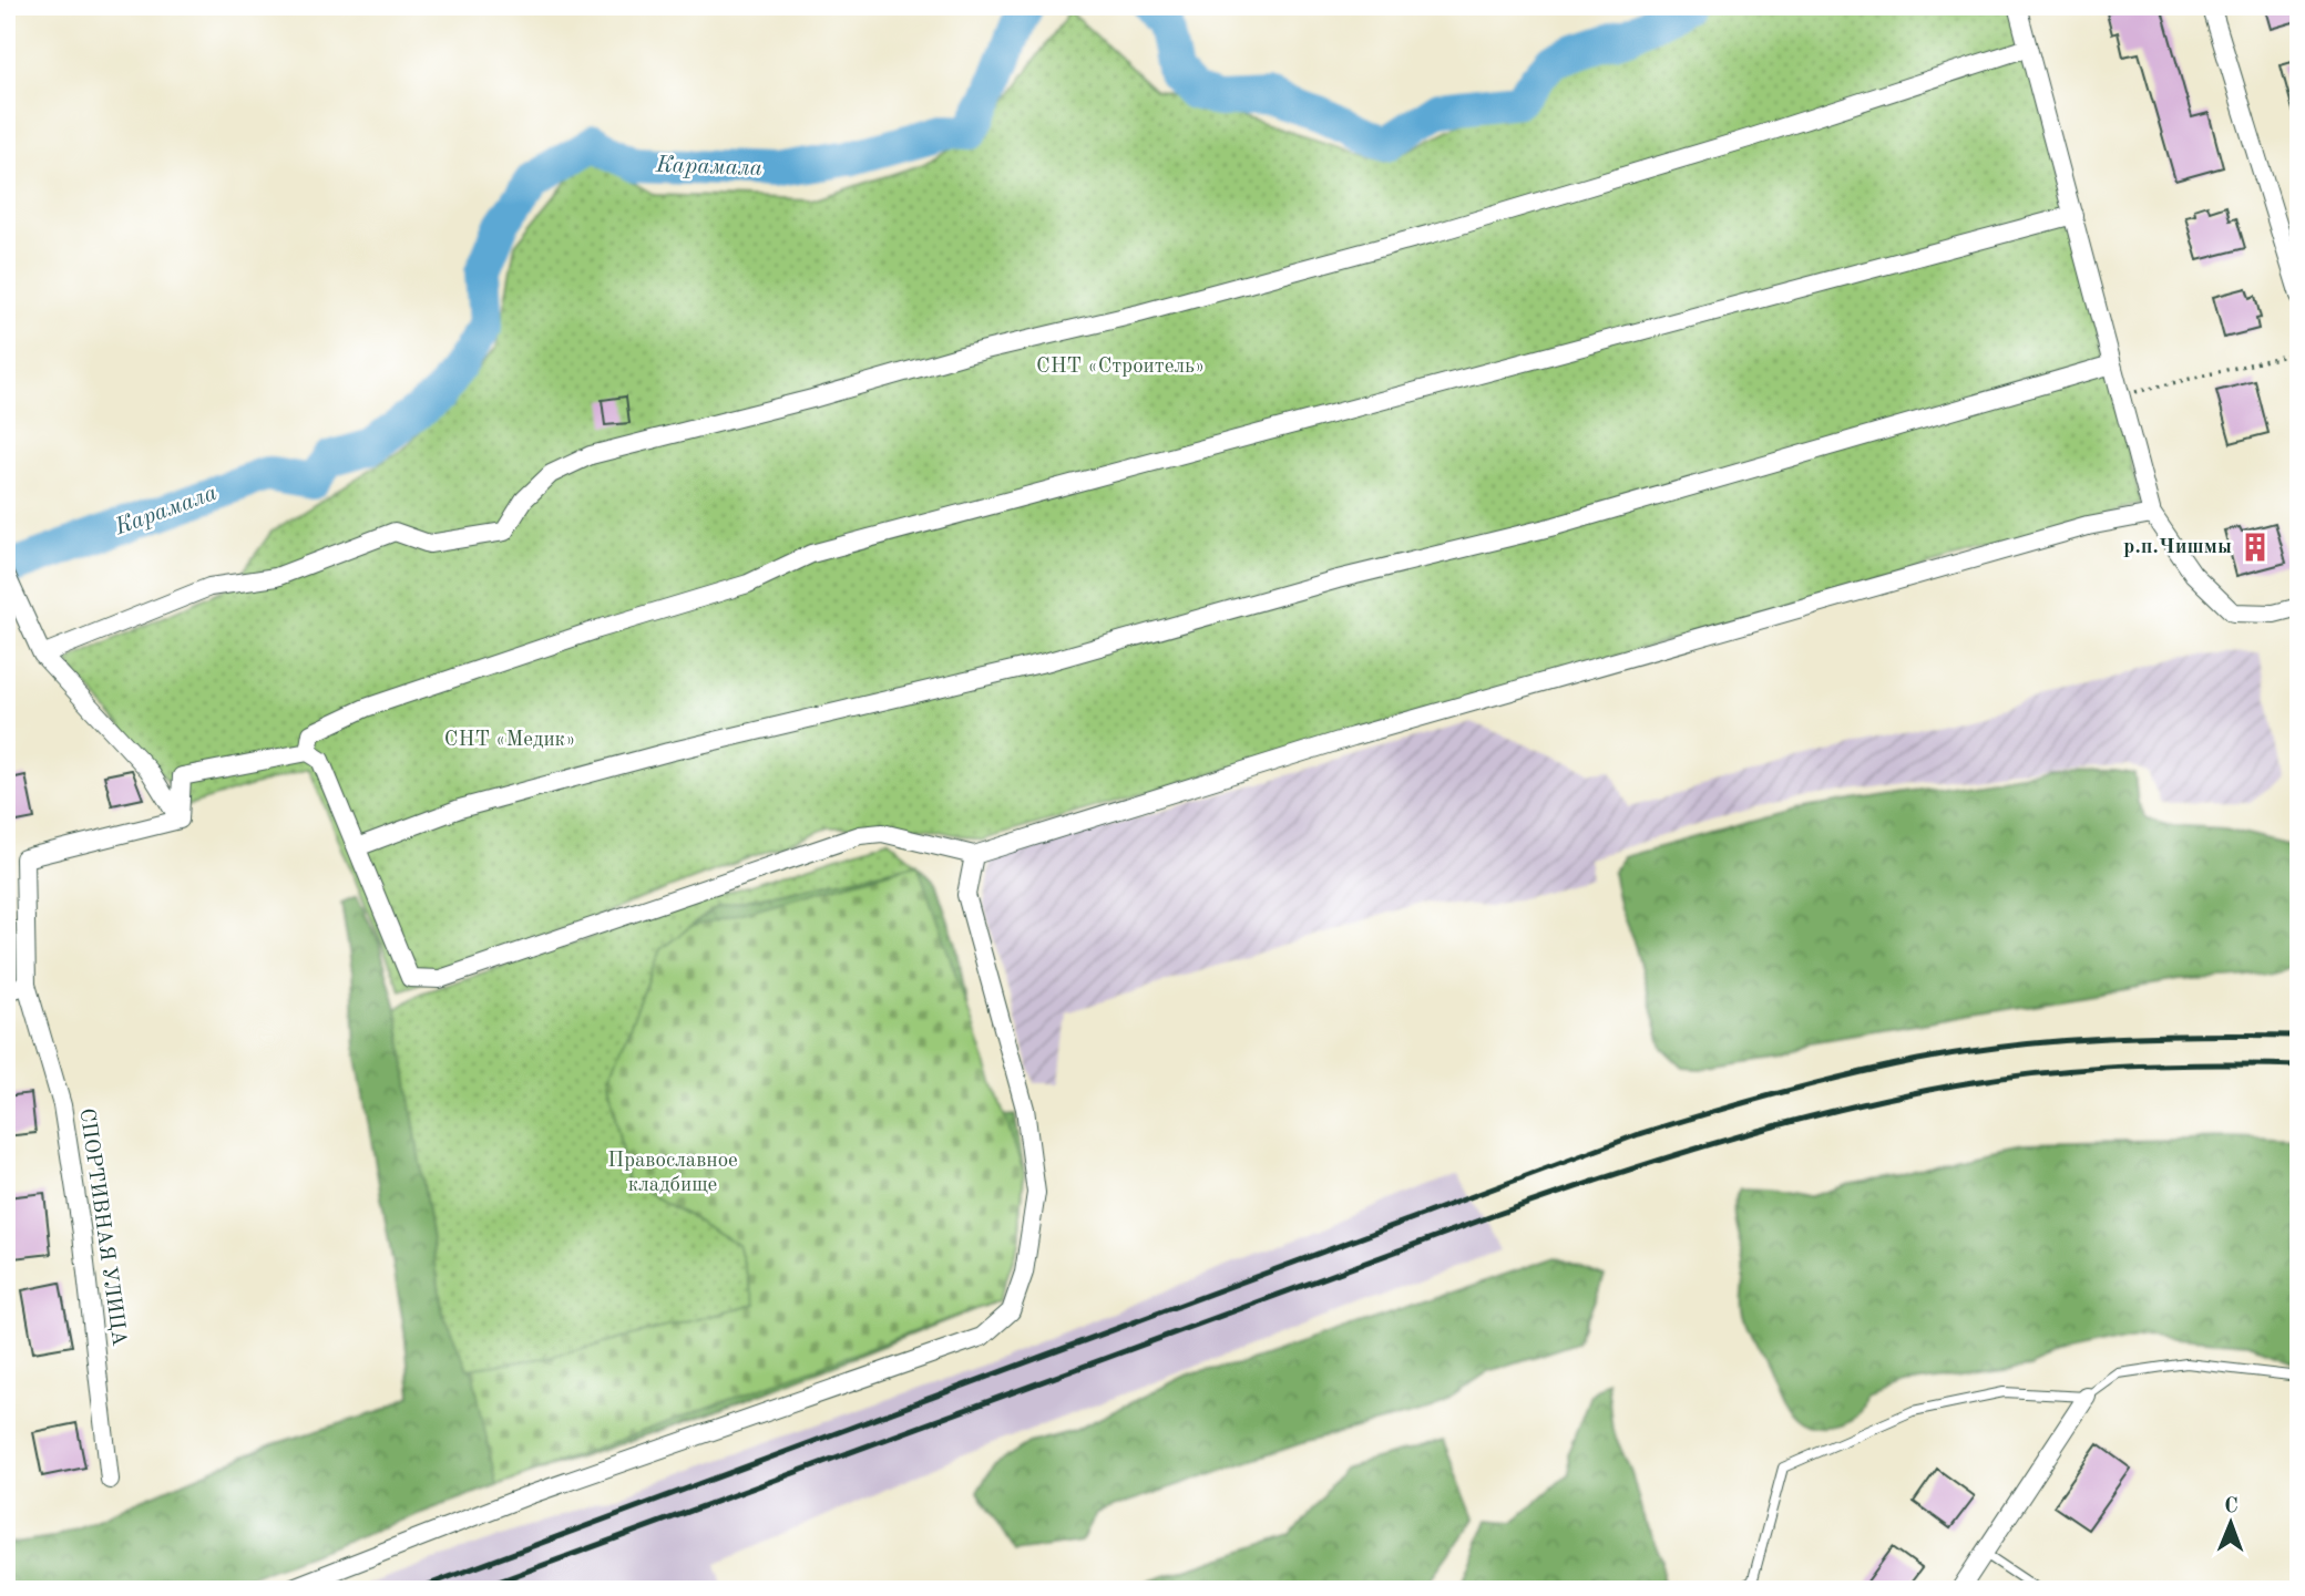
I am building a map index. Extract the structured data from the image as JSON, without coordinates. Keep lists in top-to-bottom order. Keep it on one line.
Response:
{"streets":{"street":["СПОРТИВНАЯ УЛИЦА"]},"water":["Карамала"],"parks":["СНТ «Строитель»","СНТ «Медик»","Православное кладбище"],"places":{"building":["р.п.Чишмы"]},"north":"top"}
